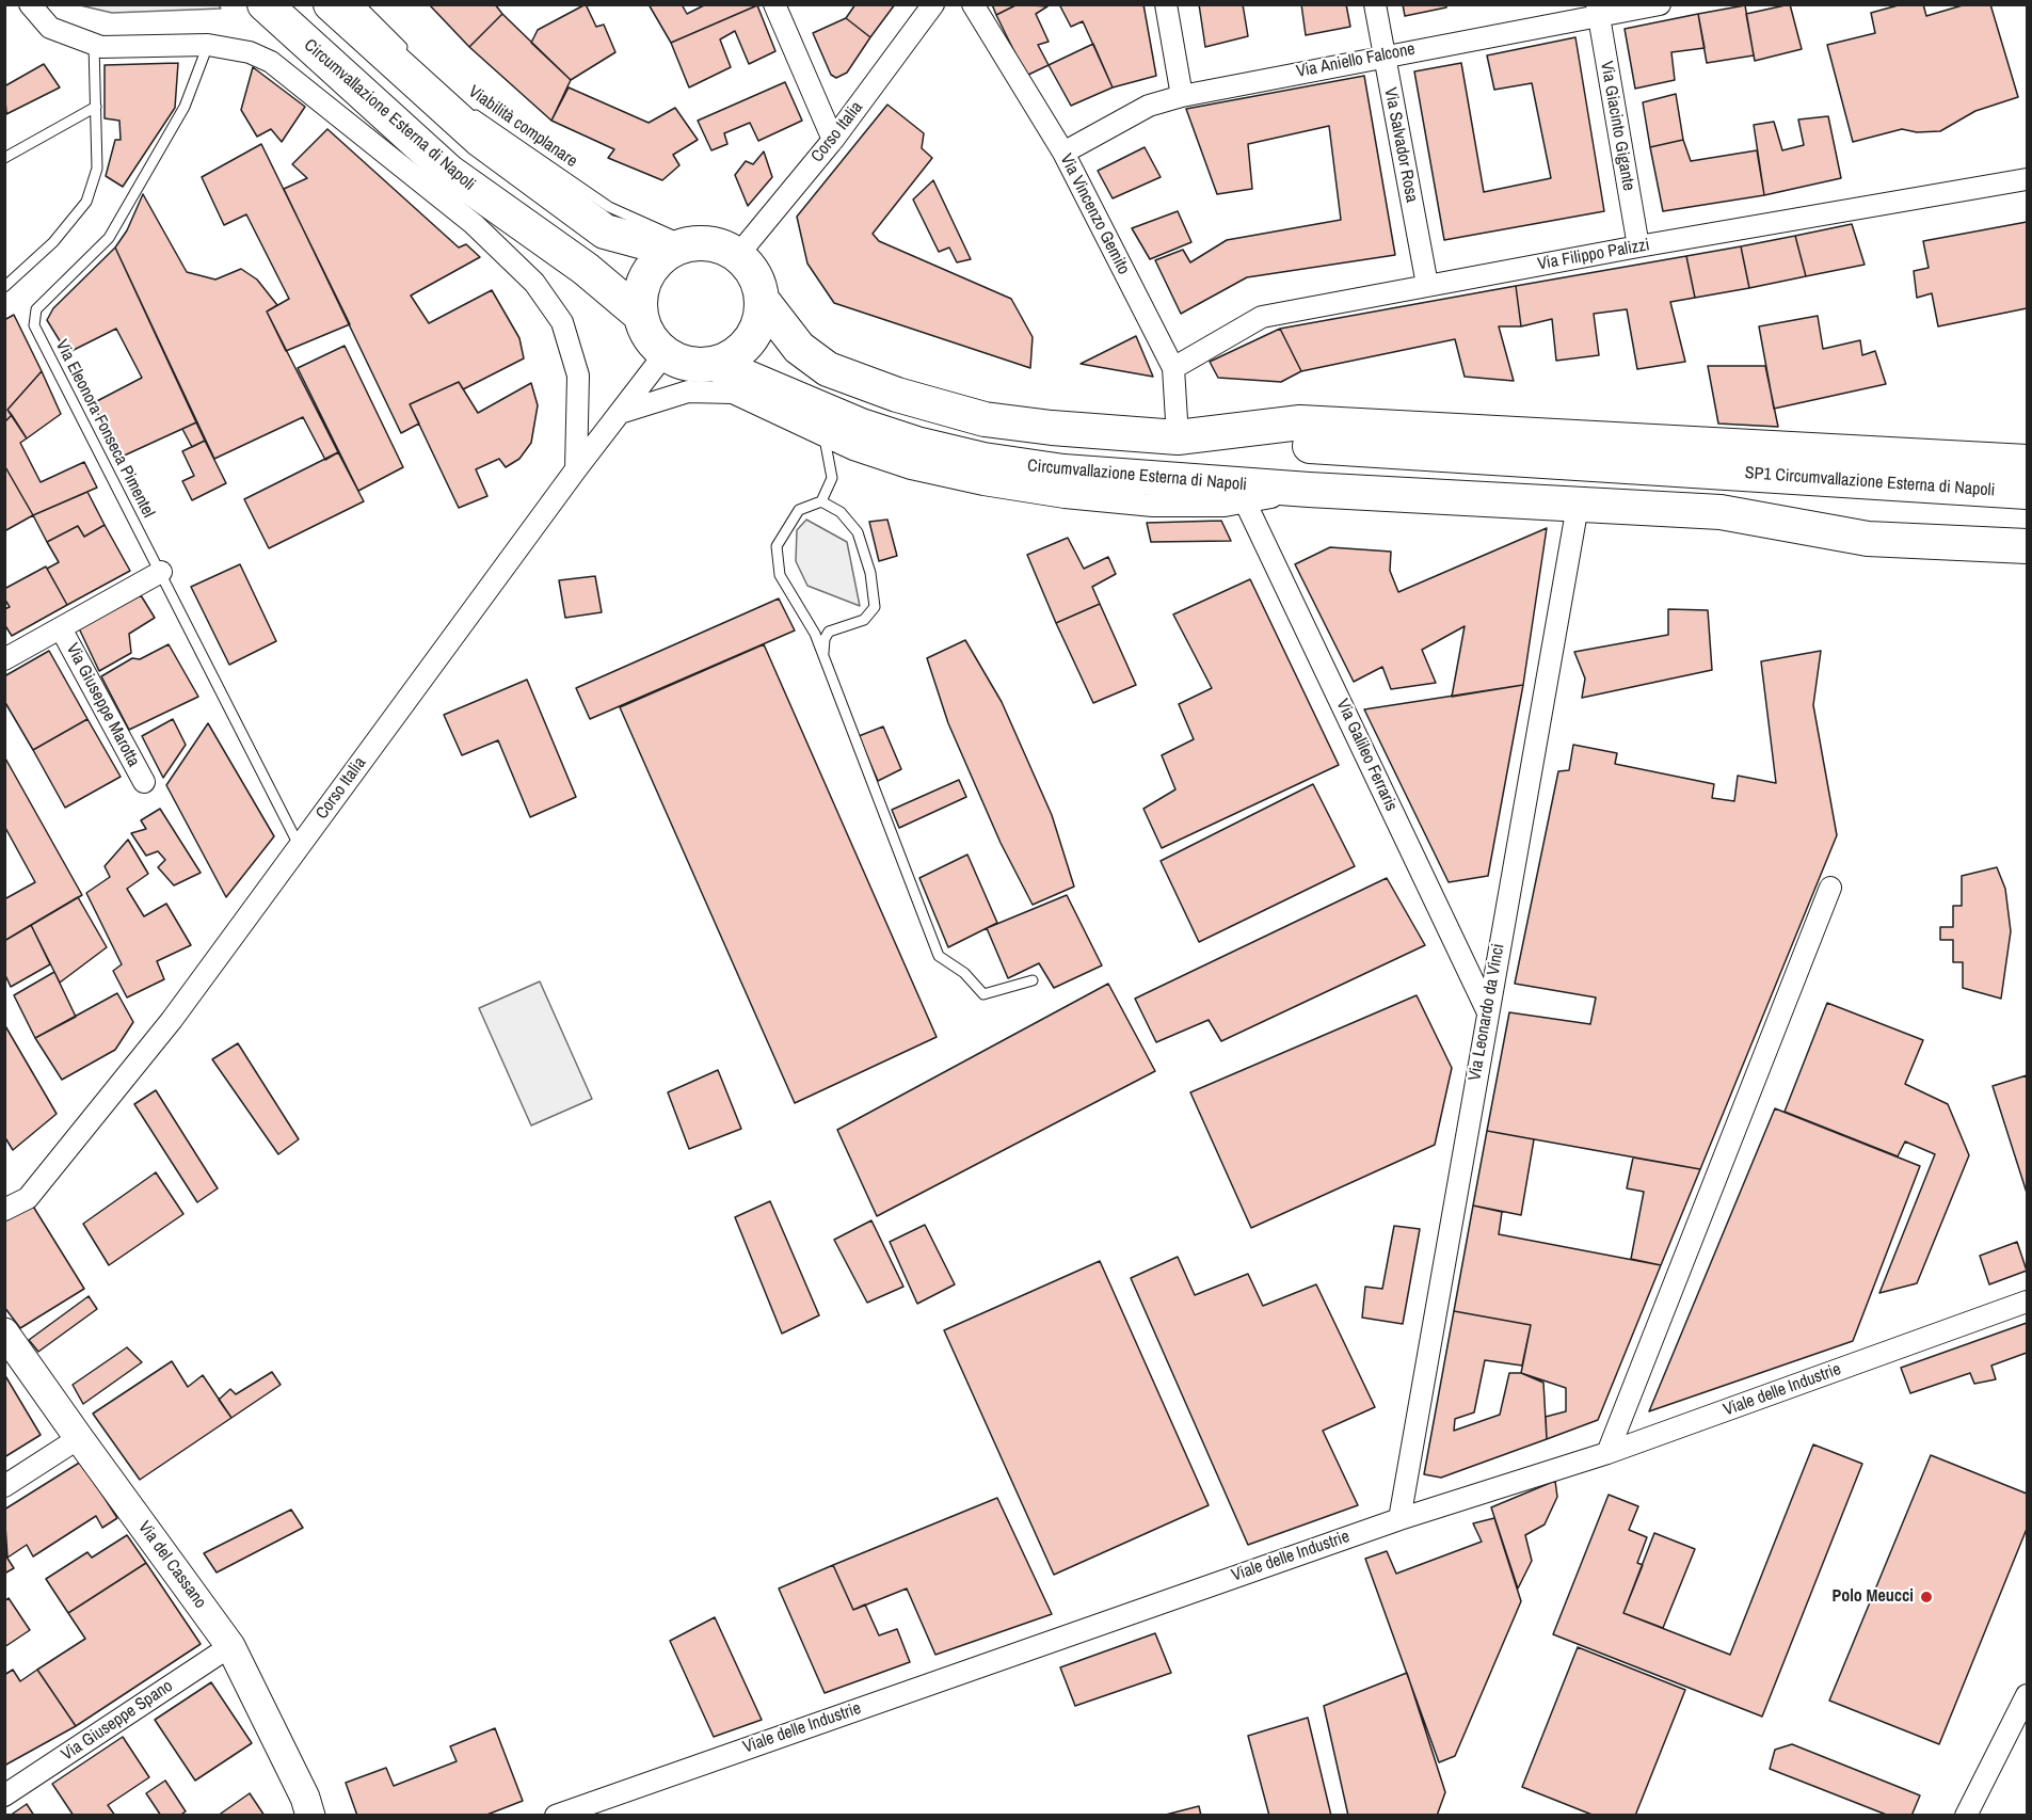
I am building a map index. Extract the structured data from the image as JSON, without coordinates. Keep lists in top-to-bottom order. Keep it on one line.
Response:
{"streets":{"highway":["Circumvallazione Esterna di Napoli","SP1 Circumvallazione Esterna di Napoli"],"main road":["Via del Cassano"],"street":["Via Aniello Falcone","Via Giacinto Gigante","Corso Italia","Via Salvador Rosa","Via Vincenzo Gemito","Via Filippo Palizzi","Via Giuseppe Marotta","Via Galileo Ferraris","Via Leonardo da Vinci","Viale delle Industrie","Via Giuseppe Spano"],"lane":["Viabilità complanare","Via Eleonora Fonseca Pimentel"]},"crossings":[["Via Aniello Falcone","Via Giacinto Gigante"],["Via Aniello Falcone","Via Salvador Rosa"],["Via Aniello Falcone","Via Vincenzo Gemito"],["Circumvallazione Esterna di Napoli","Viabilità complanare"],["Circumvallazione Esterna di Napoli","Corso Italia"],["Circumvallazione Esterna di Napoli","SP1 Circumvallazione Esterna di Napoli"],["Circumvallazione Esterna di Napoli","Via Leonardo da Vinci"],["Via Giacinto Gigante","Via Filippo Palizzi"],["Viabilità complanare","Corso Italia"],["Corso Italia","Via Eleonora Fonseca Pimentel"],["Via Salvador Rosa","Via Filippo Palizzi"],["Via Vincenzo Gemito","Via Filippo Palizzi"],["Via Vincenzo Gemito","SP1 Circumvallazione Esterna di Napoli"],["Via Galileo Ferraris","Via Leonardo da Vinci"],["Via Leonardo da Vinci","Viale delle Industrie"],["Via del Cassano","Via Giuseppe Spano"]],"places":["Polo Meucci"]}
